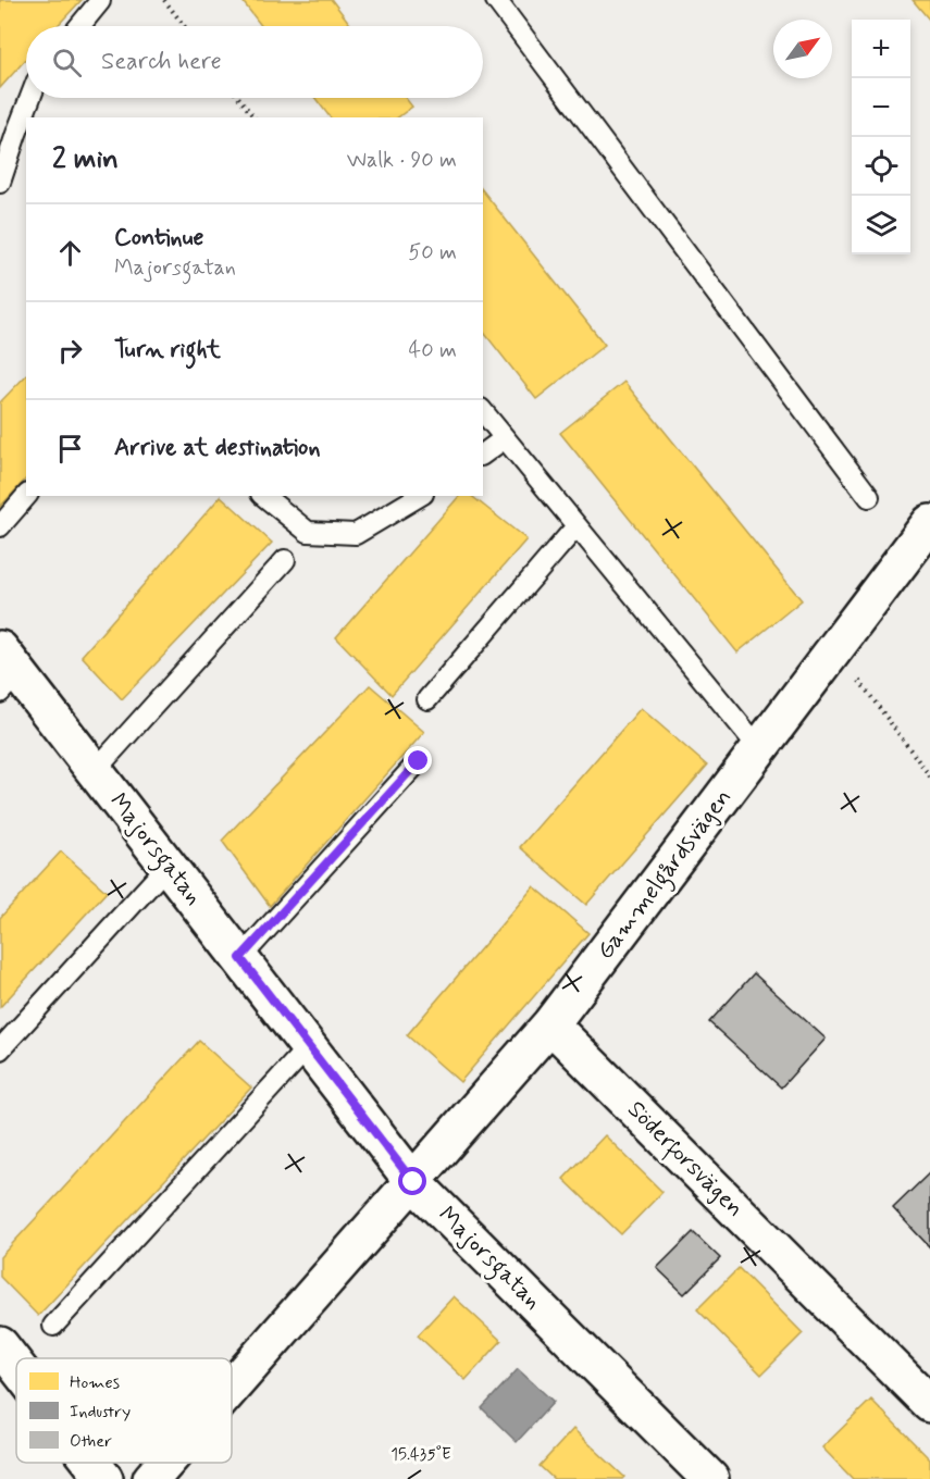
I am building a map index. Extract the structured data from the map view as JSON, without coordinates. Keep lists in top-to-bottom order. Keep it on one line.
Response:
{"streets":{"street":["Majorsgatan","Gammelgårdsvägen","Söderforsvägen"]},"crossings":[["Majorsgatan","Gammelgårdsvägen"],["Gammelgårdsvägen","Söderforsvägen"]],"legend":["Homes","Industry","Other"],"north":"top right","page":{"map_buttons":["+","−"],"search":"Search here","heading":["2 min","Walk · 90 m"],"list":[["Continue","Majorsgatan","50 m"],["Turn right","40 m"],"Arrive at destination"]},"coordinates":["15.435°E"]}
